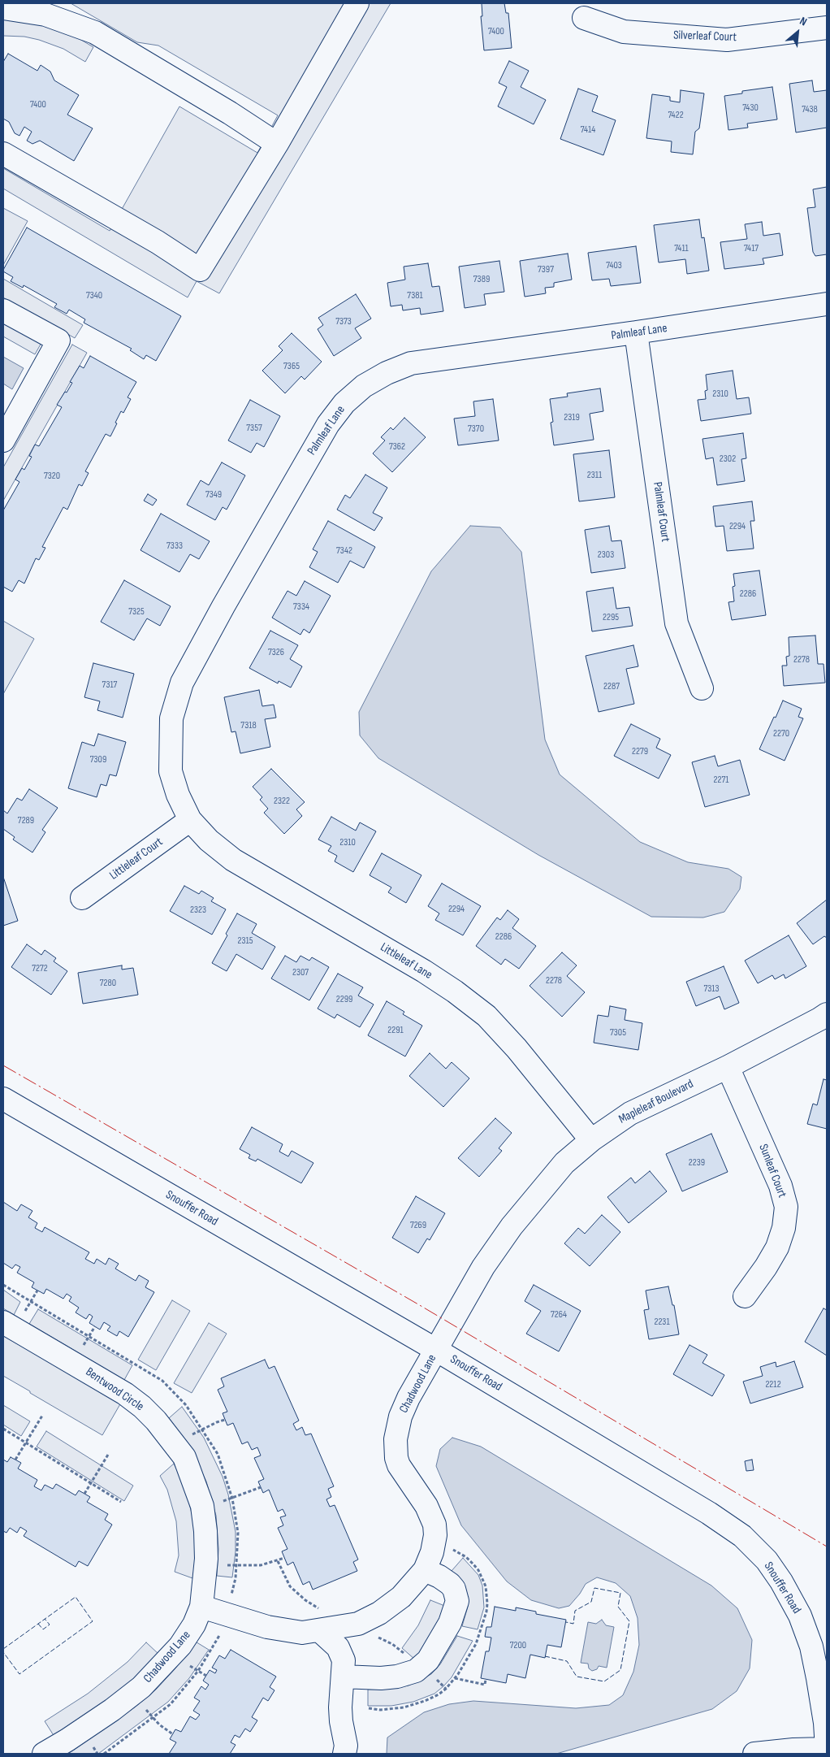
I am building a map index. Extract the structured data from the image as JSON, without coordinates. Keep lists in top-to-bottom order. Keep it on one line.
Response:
{"streets":{"street":["Silverleaf Court","Palmleaf Lane","Palmleaf Court","Littleleaf Court","Littleleaf Lane","Mapleleaf Boulevard","Sunleaf Court","Snouffer Road","Chadwood Lane","Bentwood Circle"]},"crossings":[["Palmleaf Lane","Palmleaf Court"],["Palmleaf Lane","Littleleaf Court"],["Palmleaf Lane","Littleleaf Lane"],["Littleleaf Court","Littleleaf Lane"],["Littleleaf Lane","Mapleleaf Boulevard"],["Mapleleaf Boulevard","Sunleaf Court"],["Mapleleaf Boulevard","Snouffer Road"],["Mapleleaf Boulevard","Chadwood Lane"],["Snouffer Road","Chadwood Lane"],["Chadwood Lane","Bentwood Circle"]],"house_numbers":["7400","7400","7430","7438","7422","7414","7411","7417","7403","7397","7389","7340","7381","7373","7365","2310","2319","7357","7370","7362","2302","2311","7320","7349","2294","7333","7342","2303","2286","7334","7325","2295","7326","2278","7317","2287","7318","2270","2279","7309","2271","2322","7289","2310","2294","2323","2286","2315","7272","2307","2278","7280","7313","2299","2291","7305","2239","7269","7264","2231","2212","7200"],"north":"top right"}
